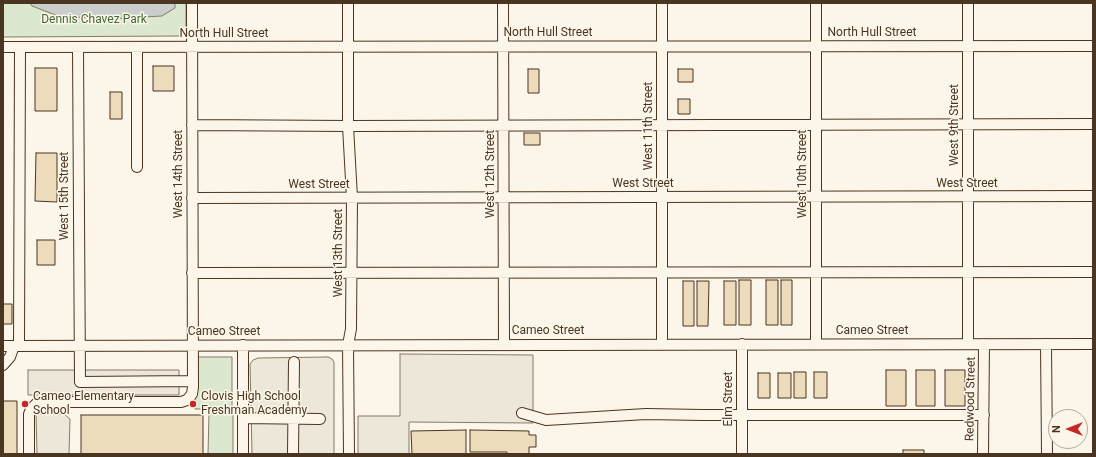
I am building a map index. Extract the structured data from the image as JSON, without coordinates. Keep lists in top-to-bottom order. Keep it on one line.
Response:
{"streets":{"street":["North Hull Street","West 9th Street","West 11th Street","West 14th Street","West 12th Street","West 10th Street","West Street","West 15th Street","West 13th Street","Cameo Street","Elm Street","Redwood Street"]},"crossings":[["North Hull Street","West 9th Street"],["North Hull Street","West 11th Street"],["North Hull Street","West 14th Street"],["North Hull Street","West 12th Street"],["North Hull Street","West 10th Street"],["North Hull Street","West 15th Street"],["North Hull Street","West 13th Street"],["West 9th Street","West Street"],["West 9th Street","Cameo Street"],["West 11th Street","West Street"],["West 11th Street","Cameo Street"],["West 14th Street","West Street"],["West 14th Street","West 15th Street"],["West 14th Street","Cameo Street"],["West 12th Street","West Street"],["West 12th Street","Cameo Street"],["West 10th Street","West Street"],["West 10th Street","Cameo Street"],["West Street","West 13th Street"],["West 15th Street","Cameo Street"],["West 13th Street","Cameo Street"],["Cameo Street","Elm Street"],["Cameo Street","Redwood Street"]],"parks":["Dennis Chavez Park"],"places":["Cameo Elementary School","Clovis High School Freshman Academy"],"north":"left"}
